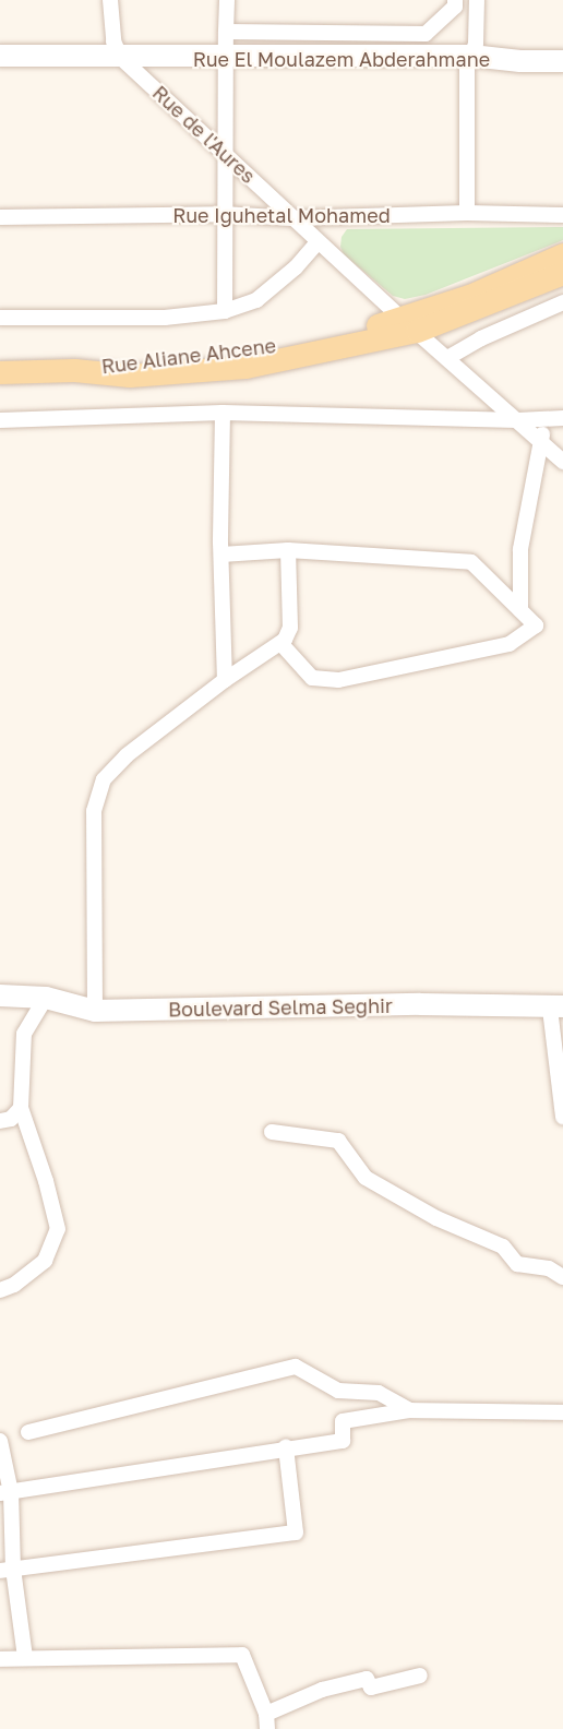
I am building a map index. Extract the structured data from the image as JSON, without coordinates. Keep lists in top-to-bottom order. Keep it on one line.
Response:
{"streets":{"main road":["Rue Aliane Ahcene"],"street":["Rue El Moulazem Abderahmane","Rue de l'Aures","Rue Iguhetal Mohamed","Boulevard Selma Seghir"]},"crossings":[["Rue El Moulazem Abderahmane","Rue de l'Aures"],["Rue de l'Aures","Rue Iguhetal Mohamed"],["Rue de l'Aures","Rue Aliane Ahcene"]]}
